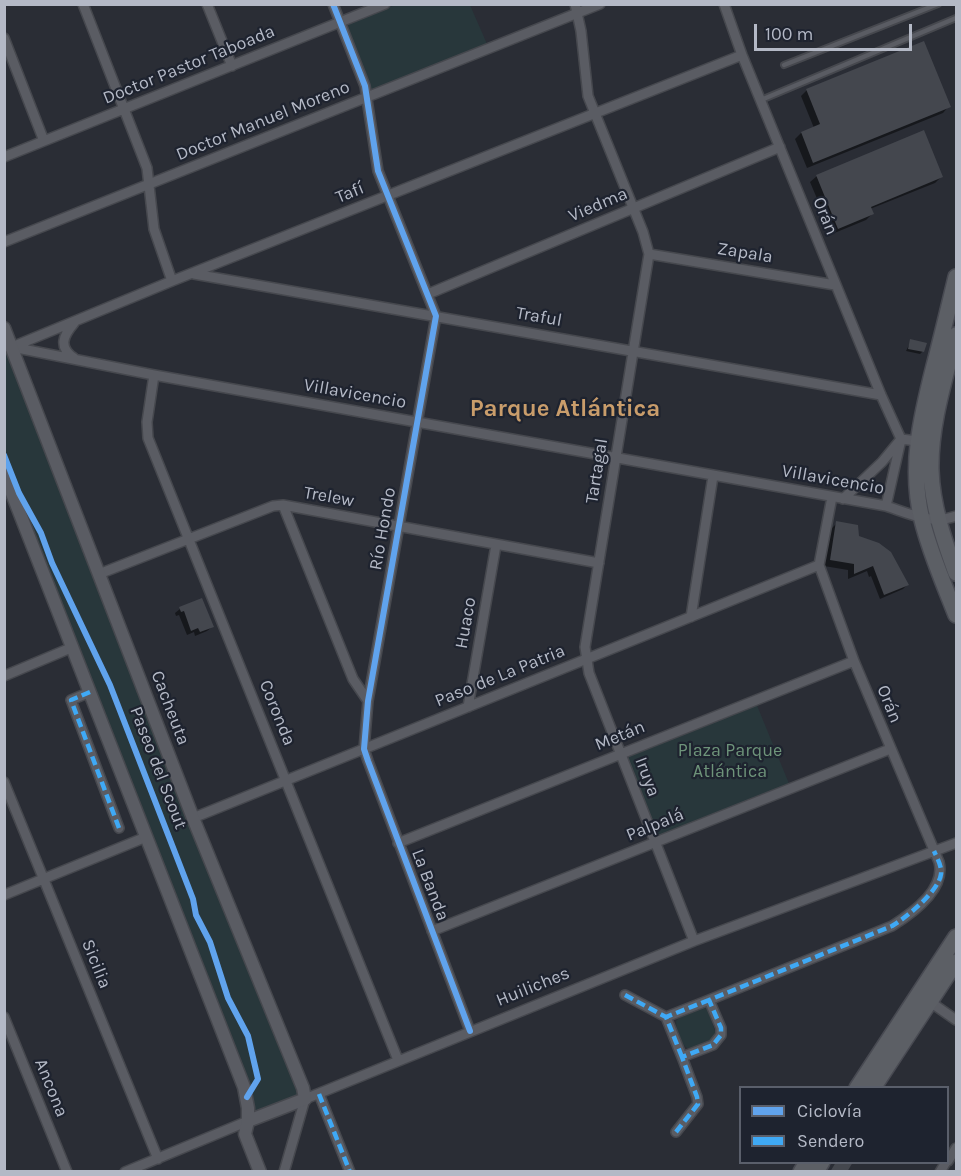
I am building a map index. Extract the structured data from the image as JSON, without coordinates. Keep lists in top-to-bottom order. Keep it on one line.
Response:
{"streets":{"street":["Doctor Pastor Taboada","Doctor Manuel Moreno","Tafí","Viedma","Orán","Zapala","Traful","Villavicencio","Tartagal","Trelew","Río Hondo","Huaco","Paso de La Patria","Cacheuta","Coronda","Metán","Iruya","Palpalá","La Banda","Sicilia","Huiliches","Ancona"],"cycle path":["Paseo del Scout"]},"crossings":[["Tafí","Orán"],["Tafí","Traful"],["Tafí","Villavicencio"],["Tafí","Cacheuta"],["Viedma","Orán"],["Orán","Zapala"],["Orán","Traful"],["Orán","Paso de La Patria"],["Orán","Metán"],["Orán","Palpalá"],["Orán","Huiliches"],["Zapala","Tartagal"],["Traful","Tartagal"],["Traful","Río Hondo"],["Villavicencio","Tartagal"],["Villavicencio","Río Hondo"],["Villavicencio","Cacheuta"],["Villavicencio","Coronda"],["Tartagal","Trelew"],["Tartagal","Paso de La Patria"],["Tartagal","Iruya"],["Trelew","Río Hondo"],["Trelew","Huaco"],["Trelew","Cacheuta"],["Trelew","Coronda"],["Río Hondo","Paso de La Patria"],["Río Hondo","La Banda"],["Huaco","Paso de La Patria"],["Paso de La Patria","Cacheuta"],["Paso de La Patria","Coronda"],["Paso de La Patria","Iruya"],["Paso de La Patria","La Banda"],["Cacheuta","Huiliches"],["Coronda","Huiliches"],["Metán","Iruya"],["Metán","La Banda"],["Iruya","Palpalá"],["Iruya","Huiliches"],["Palpalá","La Banda"],["La Banda","Huiliches"],["Sicilia","Huiliches"]],"districts":["Parque Atlántica"],"parks":["Plaza Parque Atlántica"],"legend":["Ciclovía","Sendero"],"scale_bar":"100 m"}
